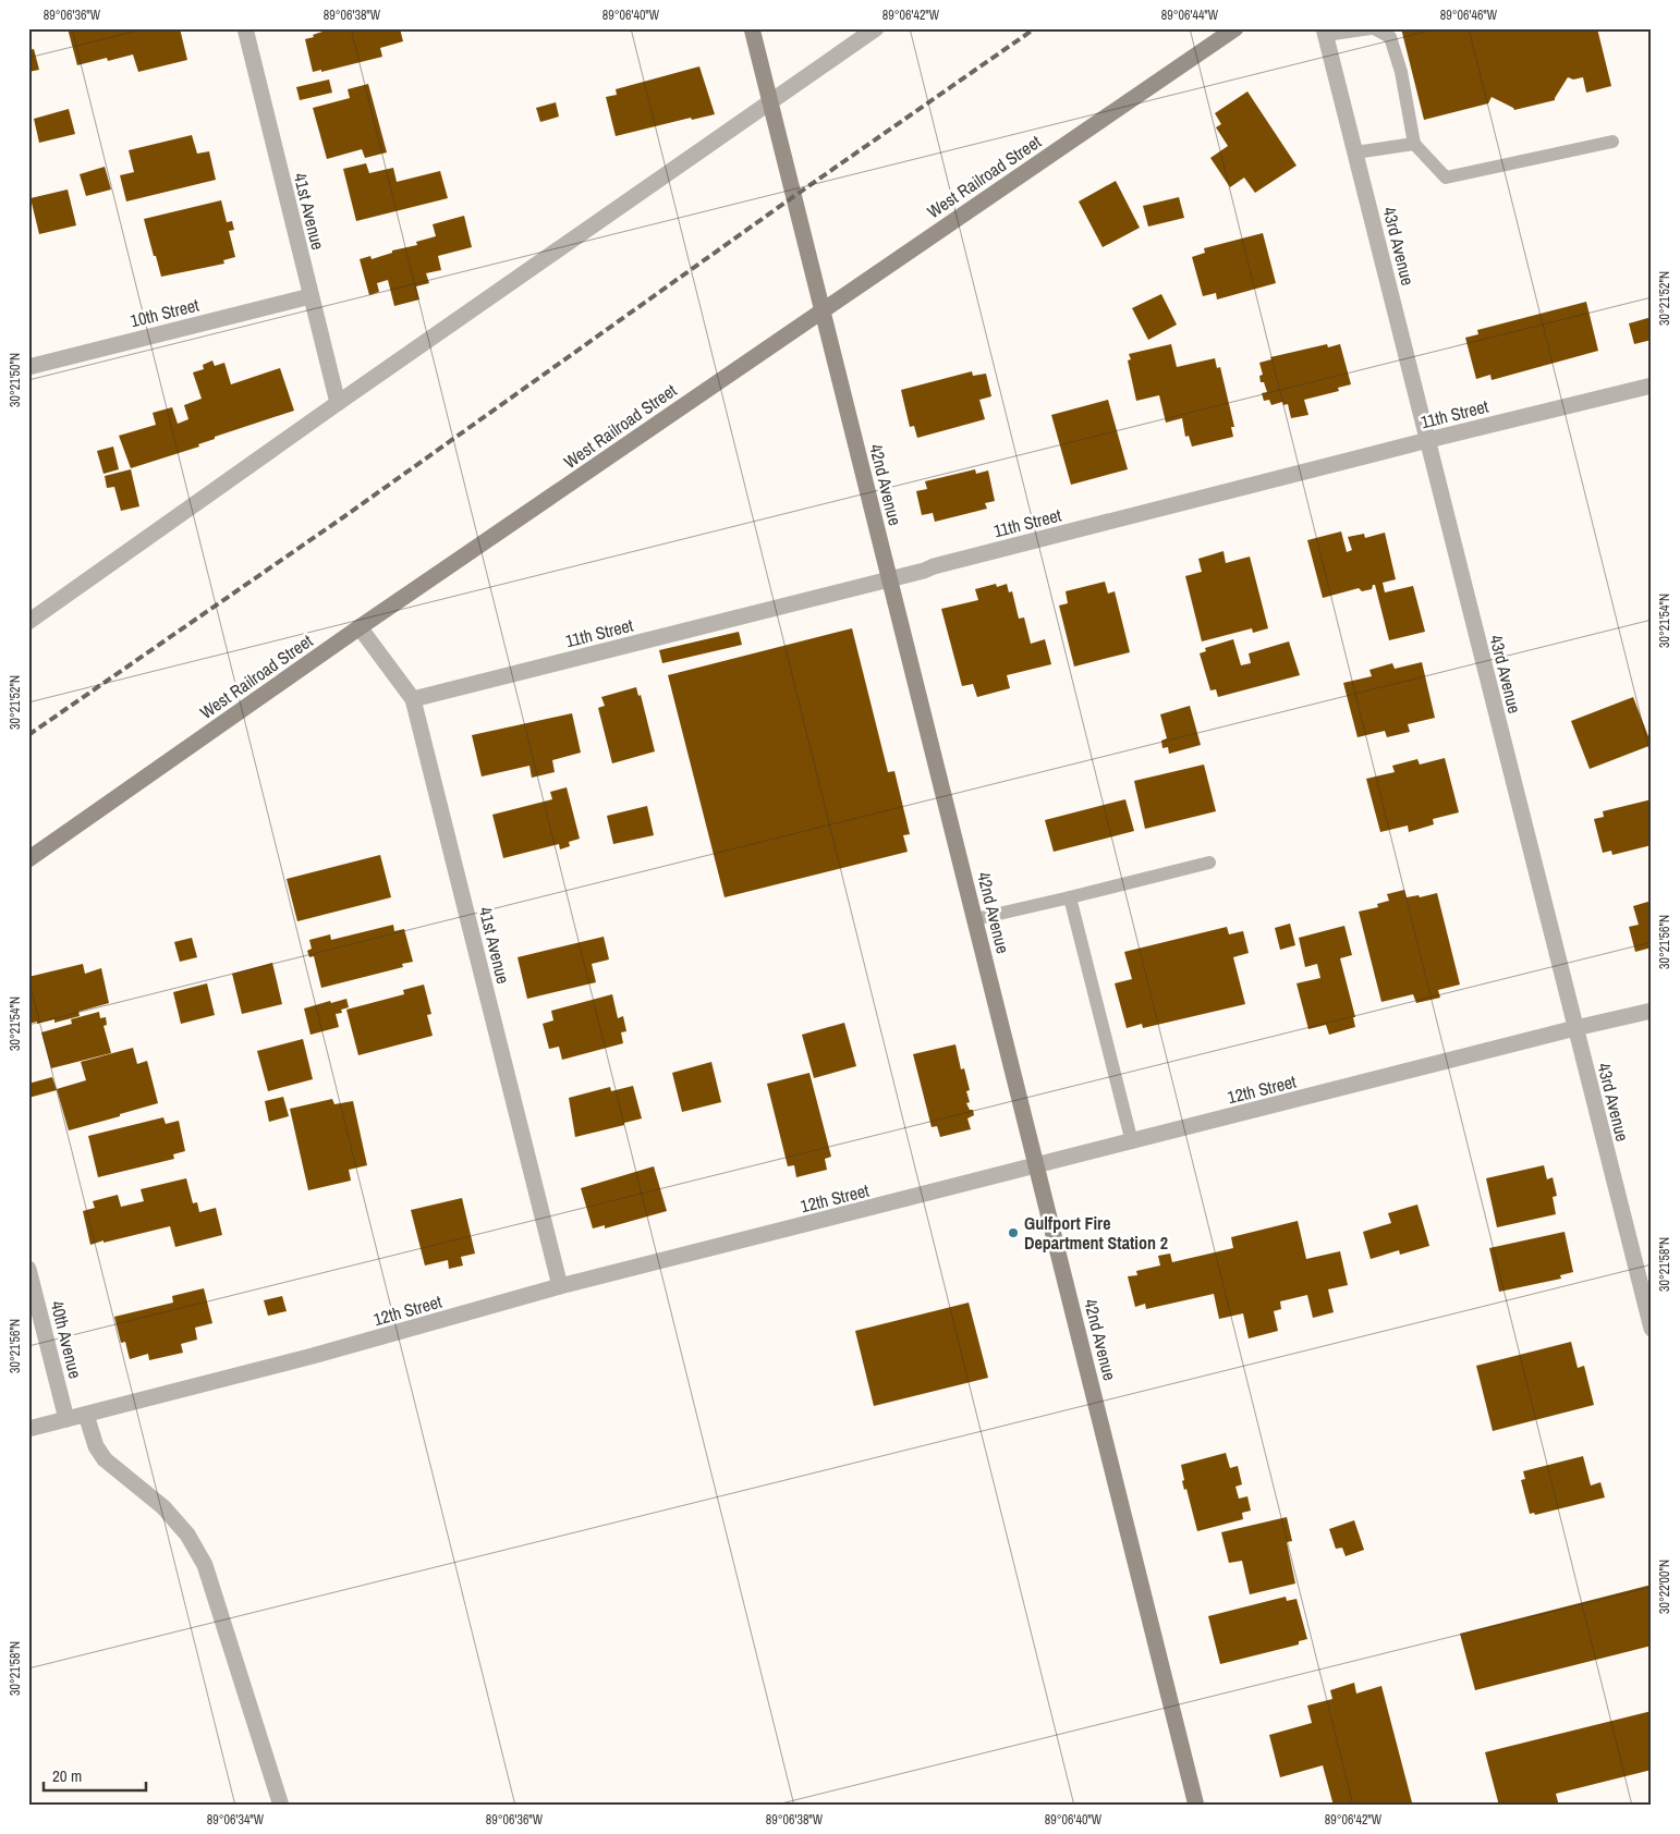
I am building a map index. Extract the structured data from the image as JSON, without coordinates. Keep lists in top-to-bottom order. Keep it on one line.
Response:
{"streets":{"street":["West Railroad Street","41st Avenue","43rd Avenue","10th Street","11th Street","42nd Avenue","12th Street","40th Avenue"]},"crossings":[["West Railroad Street","41st Avenue"],["West Railroad Street","42nd Avenue"],["41st Avenue","10th Street"],["41st Avenue","11th Street"],["41st Avenue","12th Street"],["43rd Avenue","11th Street"],["43rd Avenue","12th Street"],["11th Street","42nd Avenue"],["42nd Avenue","12th Street"],["12th Street","40th Avenue"]],"places":["Gulfport Fire Department Station 2"],"scale_bar":"20 m","coordinates":["89°06'36\"W","89°06'38\"W","89°06'40\"W","89°06'42\"W","89°06'44\"W","89°06'46\"W","30°21'52\"N","30°21'50\"N","30°21'54\"N","30°21'56\"N","30°21'58\"N","30°22'00\"N","89°06'34\"W"]}
